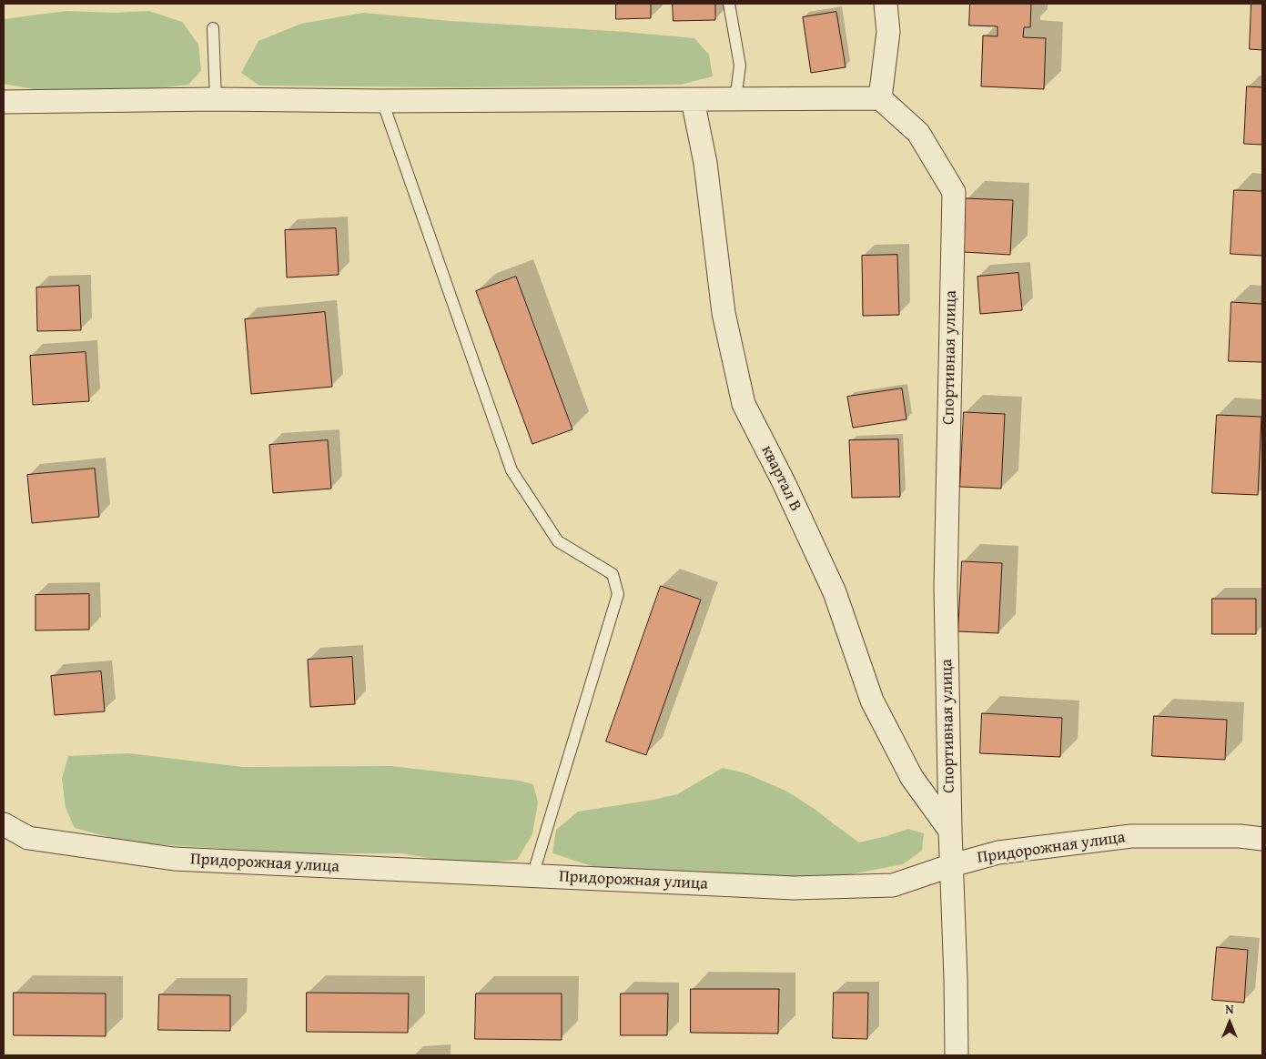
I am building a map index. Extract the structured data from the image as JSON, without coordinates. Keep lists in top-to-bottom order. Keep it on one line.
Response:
{"streets":{"street":["Спортивная улица","квартал В","Придорожная улица"]},"crossings":[["Спортивная улица","квартал В"],["Спортивная улица","Придорожная улица"]],"north":"top"}
